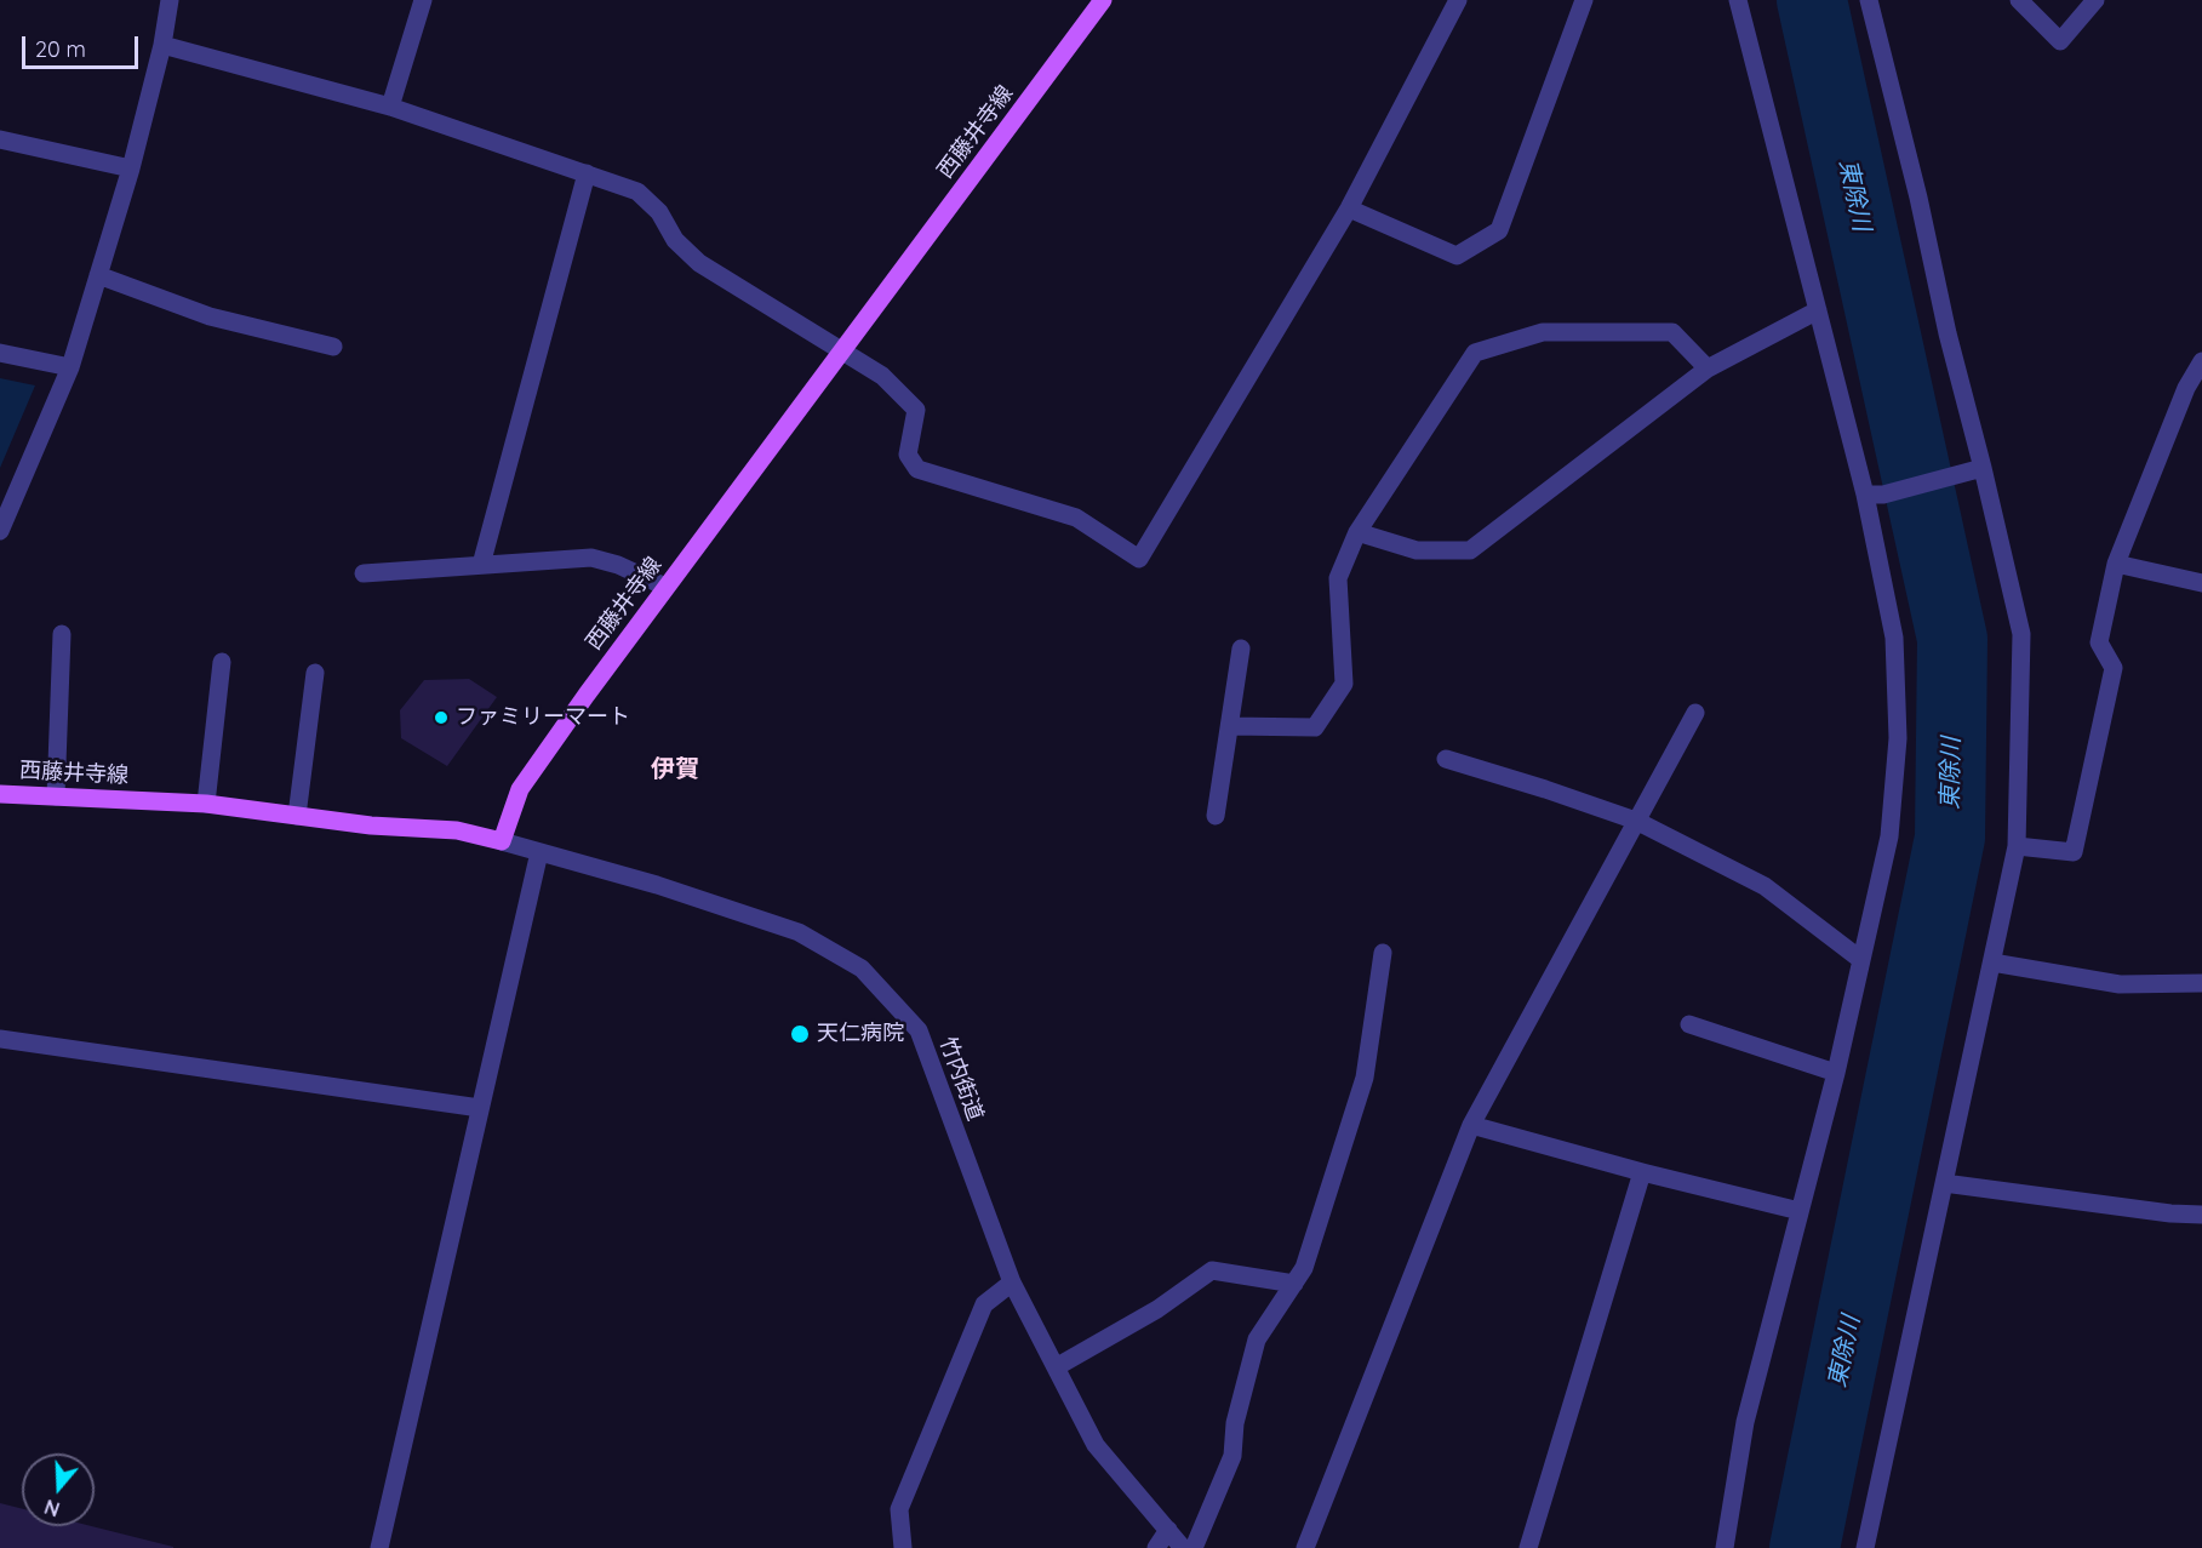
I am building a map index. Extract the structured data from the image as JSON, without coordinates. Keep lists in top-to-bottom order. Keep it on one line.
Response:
{"streets":{"main road":["西藤井寺線"],"street":["竹内街道"]},"crossings":[["西藤井寺線","竹内街道"]],"districts":["伊賀"],"water":["東除川"],"places":["ファミリーマート","天仁病院"],"scale_bar":"20 m","north":"bottom"}
